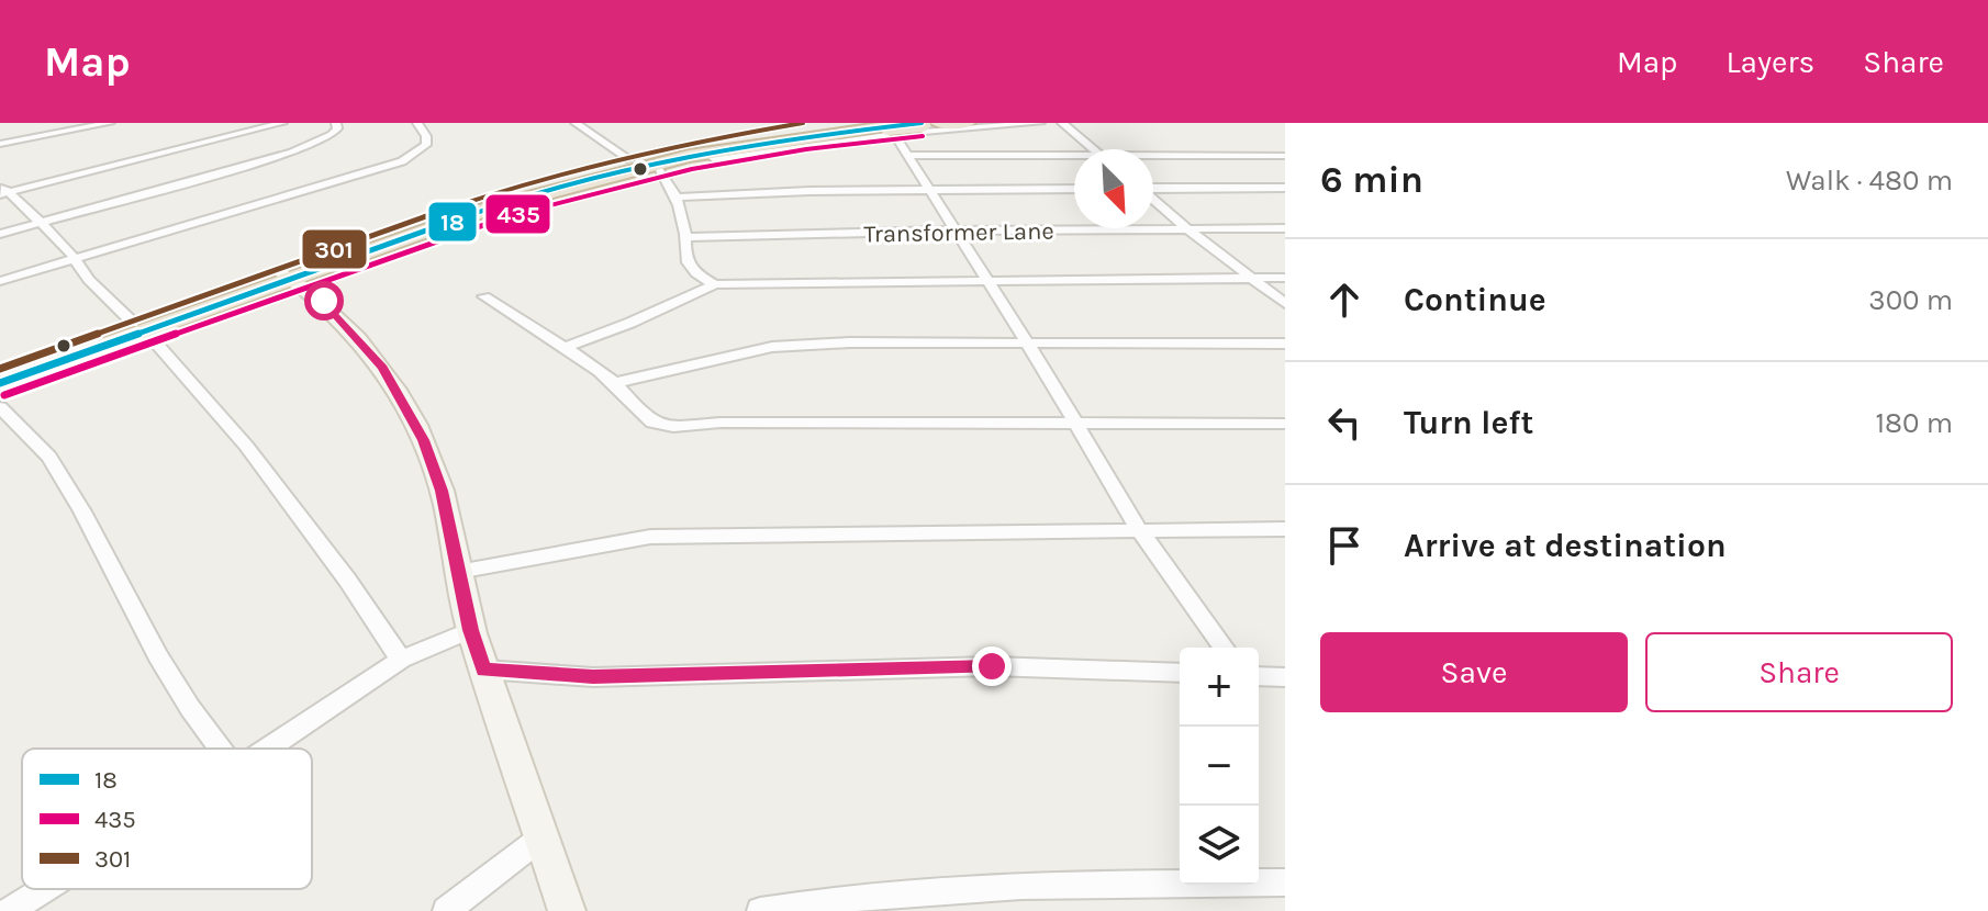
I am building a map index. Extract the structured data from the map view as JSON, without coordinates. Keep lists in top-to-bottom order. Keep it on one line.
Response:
{"streets":{"street":["Transformer Lane"]},"lines":["transit line 18","transit line 301","transit line 435"],"legend":["18","435","301"],"north":"bottom right","page":{"header":"Map","nav":["Map","Layers","Share"],"heading":["6 min","Walk · 480 m"],"list":[["Continue","300 m"],["Turn left","180 m"],"Arrive at destination"],"buttons":["Save","Share"],"map_buttons":["+","−"]}}
